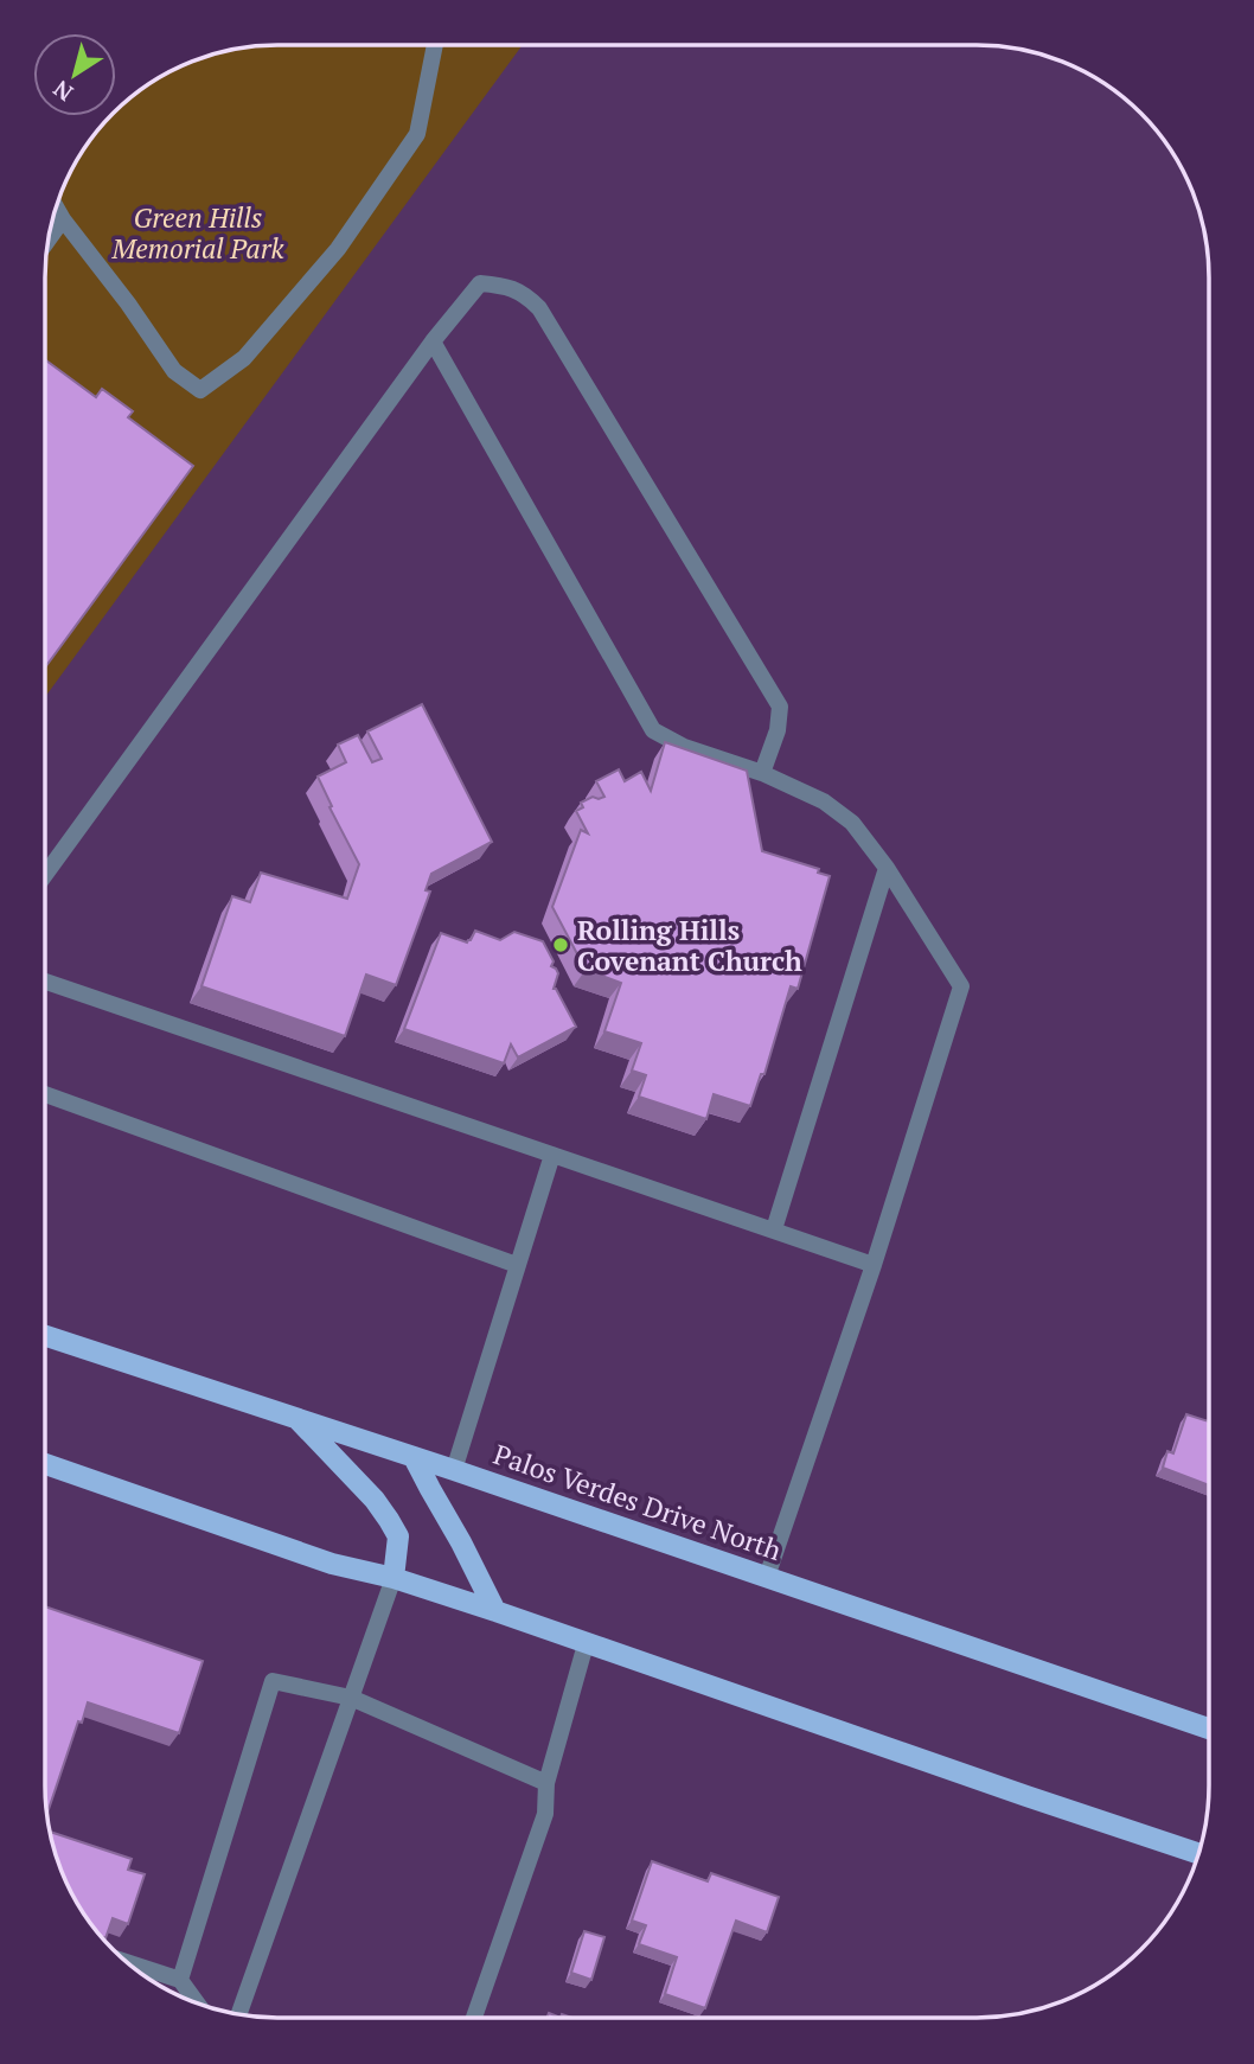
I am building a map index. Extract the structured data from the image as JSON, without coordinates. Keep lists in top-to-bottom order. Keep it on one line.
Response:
{"streets":{"main road":["Palos Verdes Drive North"]},"parks":["Green Hills Memorial Park"],"places":["Rolling Hills Covenant Church"],"north":"bottom left"}
